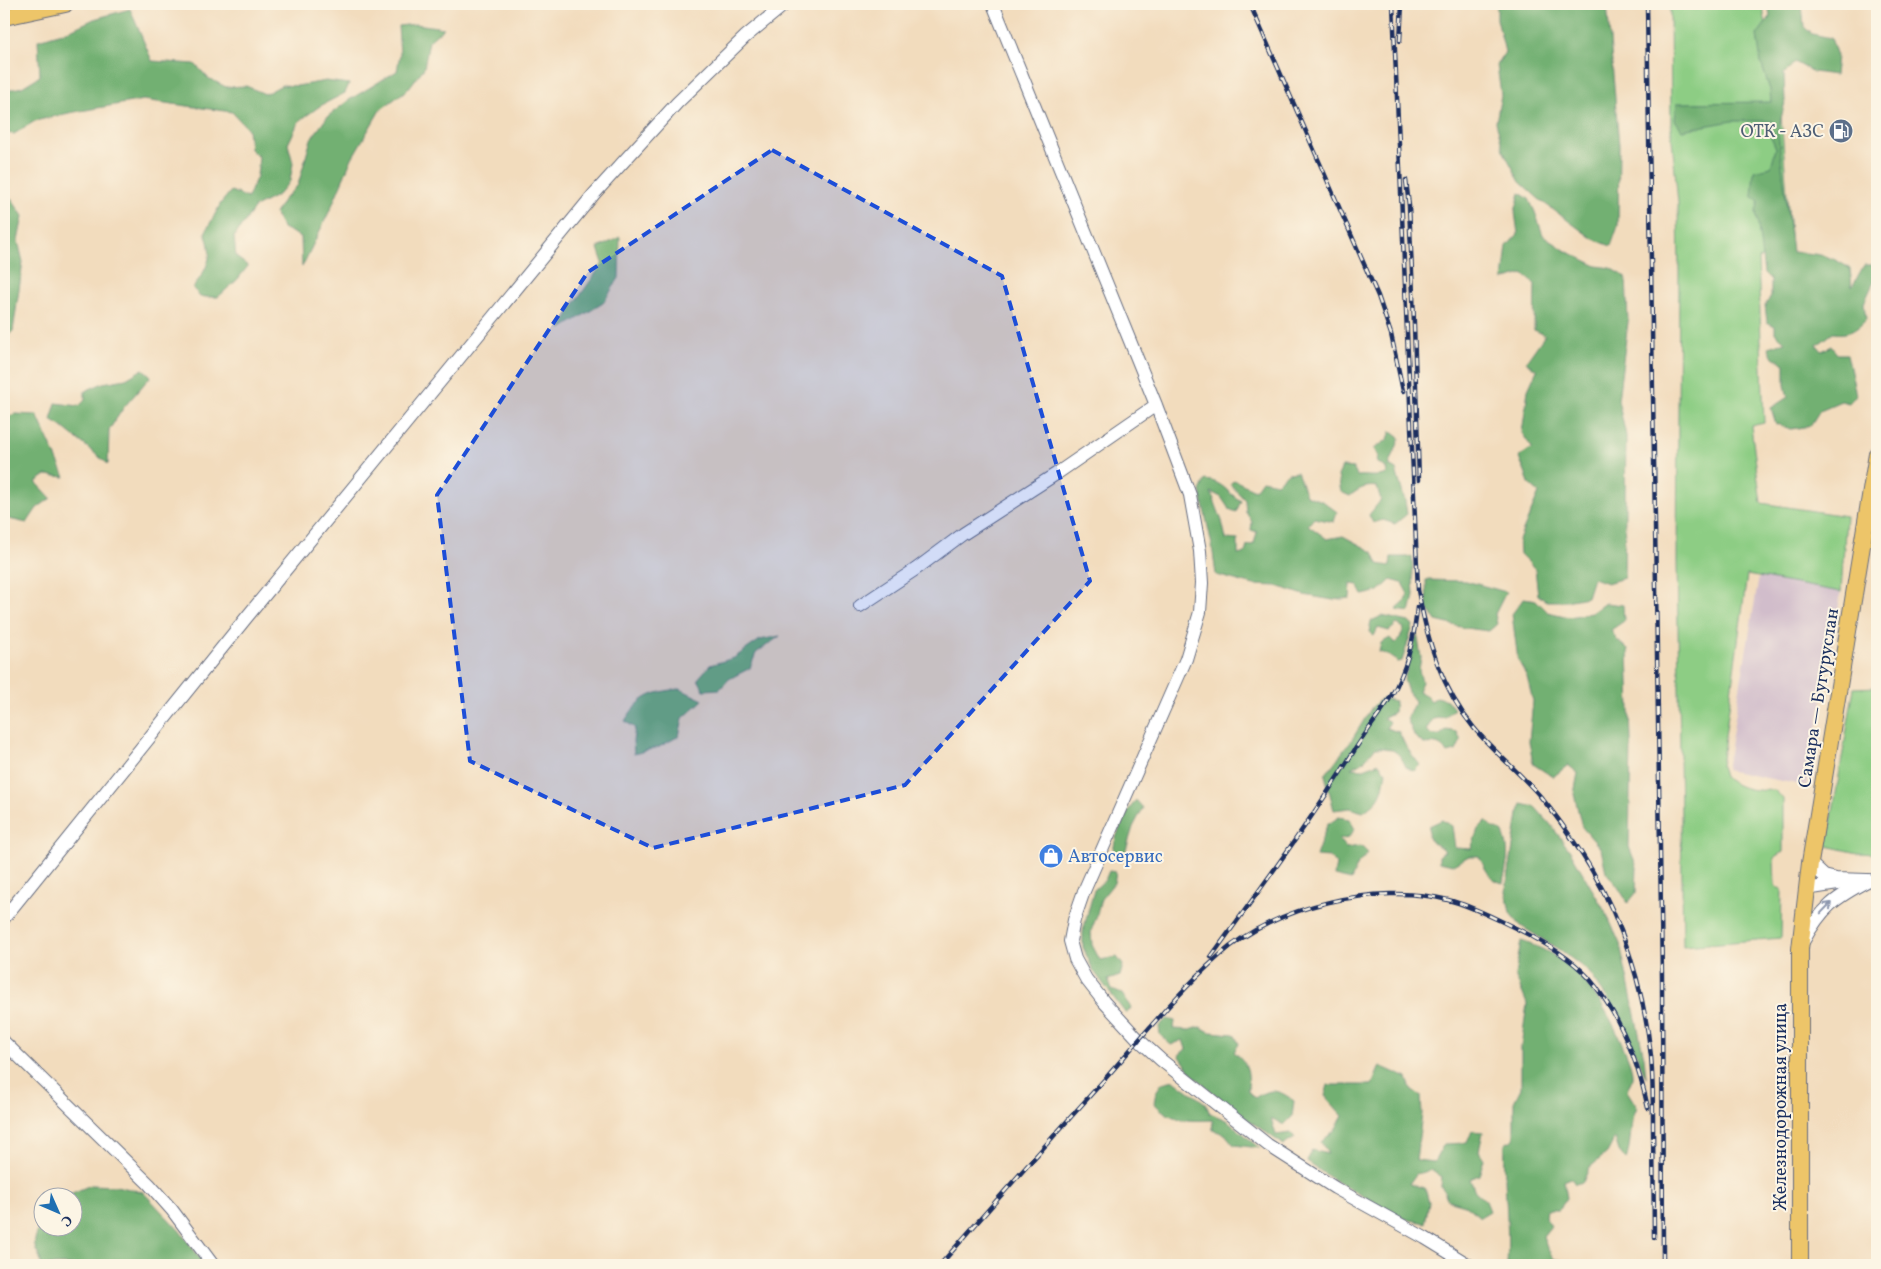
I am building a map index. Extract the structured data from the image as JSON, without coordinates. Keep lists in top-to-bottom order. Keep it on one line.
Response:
{"streets":{"main road":["Самара — Бугуруслан","Железнодорожная улица"]},"crossings":[["Самара — Бугуруслан","Железнодорожная улица"]],"places":{"fuel station":["ОТК - АЗС"],"shop":["Автосервис"]},"north":"bottom right"}
